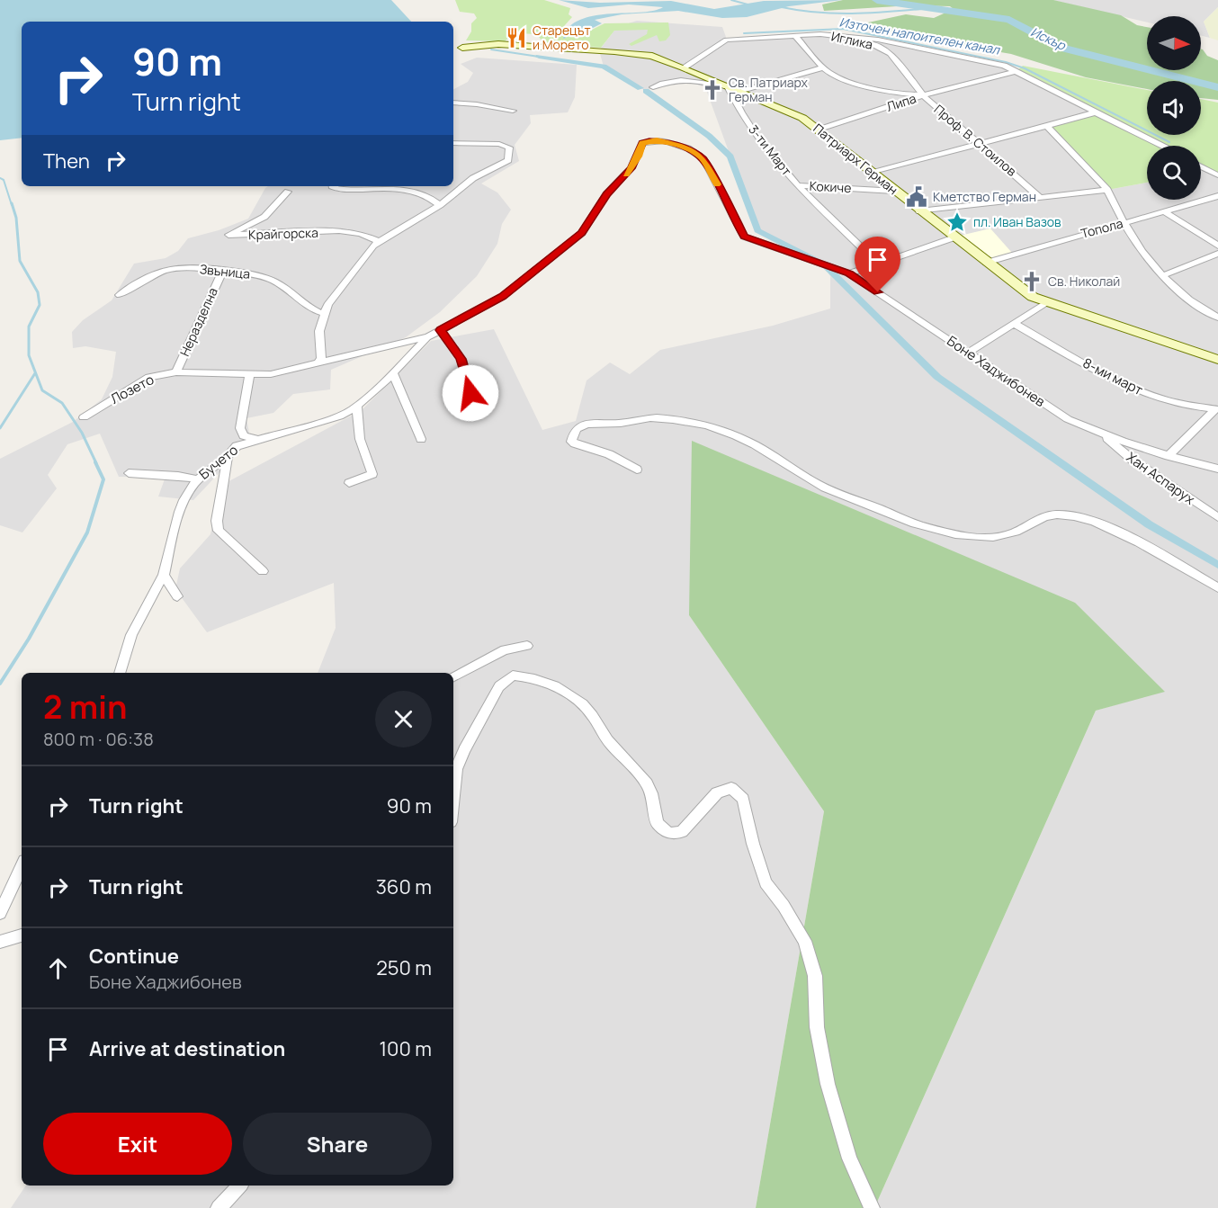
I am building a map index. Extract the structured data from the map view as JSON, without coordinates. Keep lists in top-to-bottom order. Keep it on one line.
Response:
{"streets":{"street":["Иглика","Липа","Проф. В. Стоилов","3-ти Март","Патриарх Герман","Кокиче","Топола","Крайгорска","Звъница","Неразделна","Боне Хаджибонев","8-ми март","Лозето","Бучето","Хан Аспарух"]},"crossings":[["Иглика","Липа"],["Иглика","Проф. В. Стоилов"],["Иглика","Патриарх Герман"],["Липа","Проф. В. Стоилов"],["Липа","Патриарх Герман"],["3-ти Март","Патриарх Герман"],["3-ти Март","Кокиче"],["Патриарх Герман","Кокиче"],["Патриарх Герман","Топола"],["Звъница","Неразделна"],["Неразделна","Лозето"],["Боне Хаджибонев","Лозето"],["Боне Хаджибонев","Бучето"],["Боне Хаджибонев","Хан Аспарух"],["Лозето","Бучето"]],"water":["Източен напоителен канал","Искър"],"places":{"restaurant":["Старецът и Морето"],"church":["Св. Патриарх Герман","Св. Николай"],"public building":["Кметство Герман"],"place":["пл. Иван Вазов"]},"north":"right","page":{"turn":["90 m","Turn right"],"then":"Then","heading":["2 min","800 m · 06:38"],"list":[{"name":"Turn right","value":"90 m"},{"name":"Turn right","value":"360 m"},{"name":"Continue","note":"Боне Хаджибонев","value":"250 m"},{"name":"Arrive at destination","value":"100 m"}],"buttons":["Exit","Share"]}}
